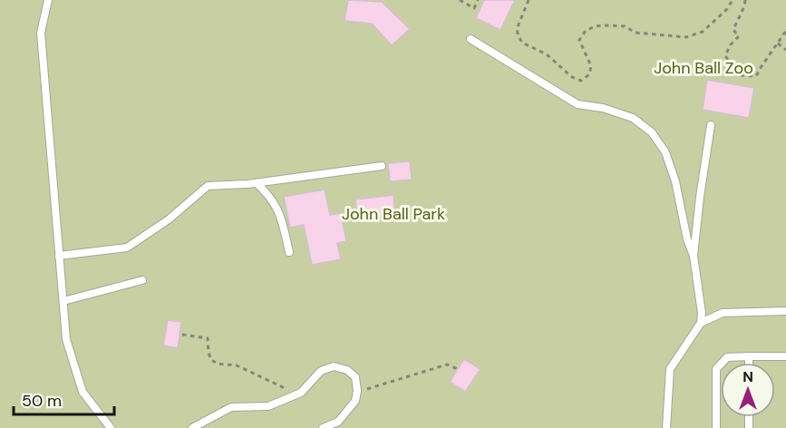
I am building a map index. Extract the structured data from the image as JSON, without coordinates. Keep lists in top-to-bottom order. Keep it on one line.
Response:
{"parks":["John Ball Zoo","John Ball Park"],"scale_bar":"50 m","north":"top"}
